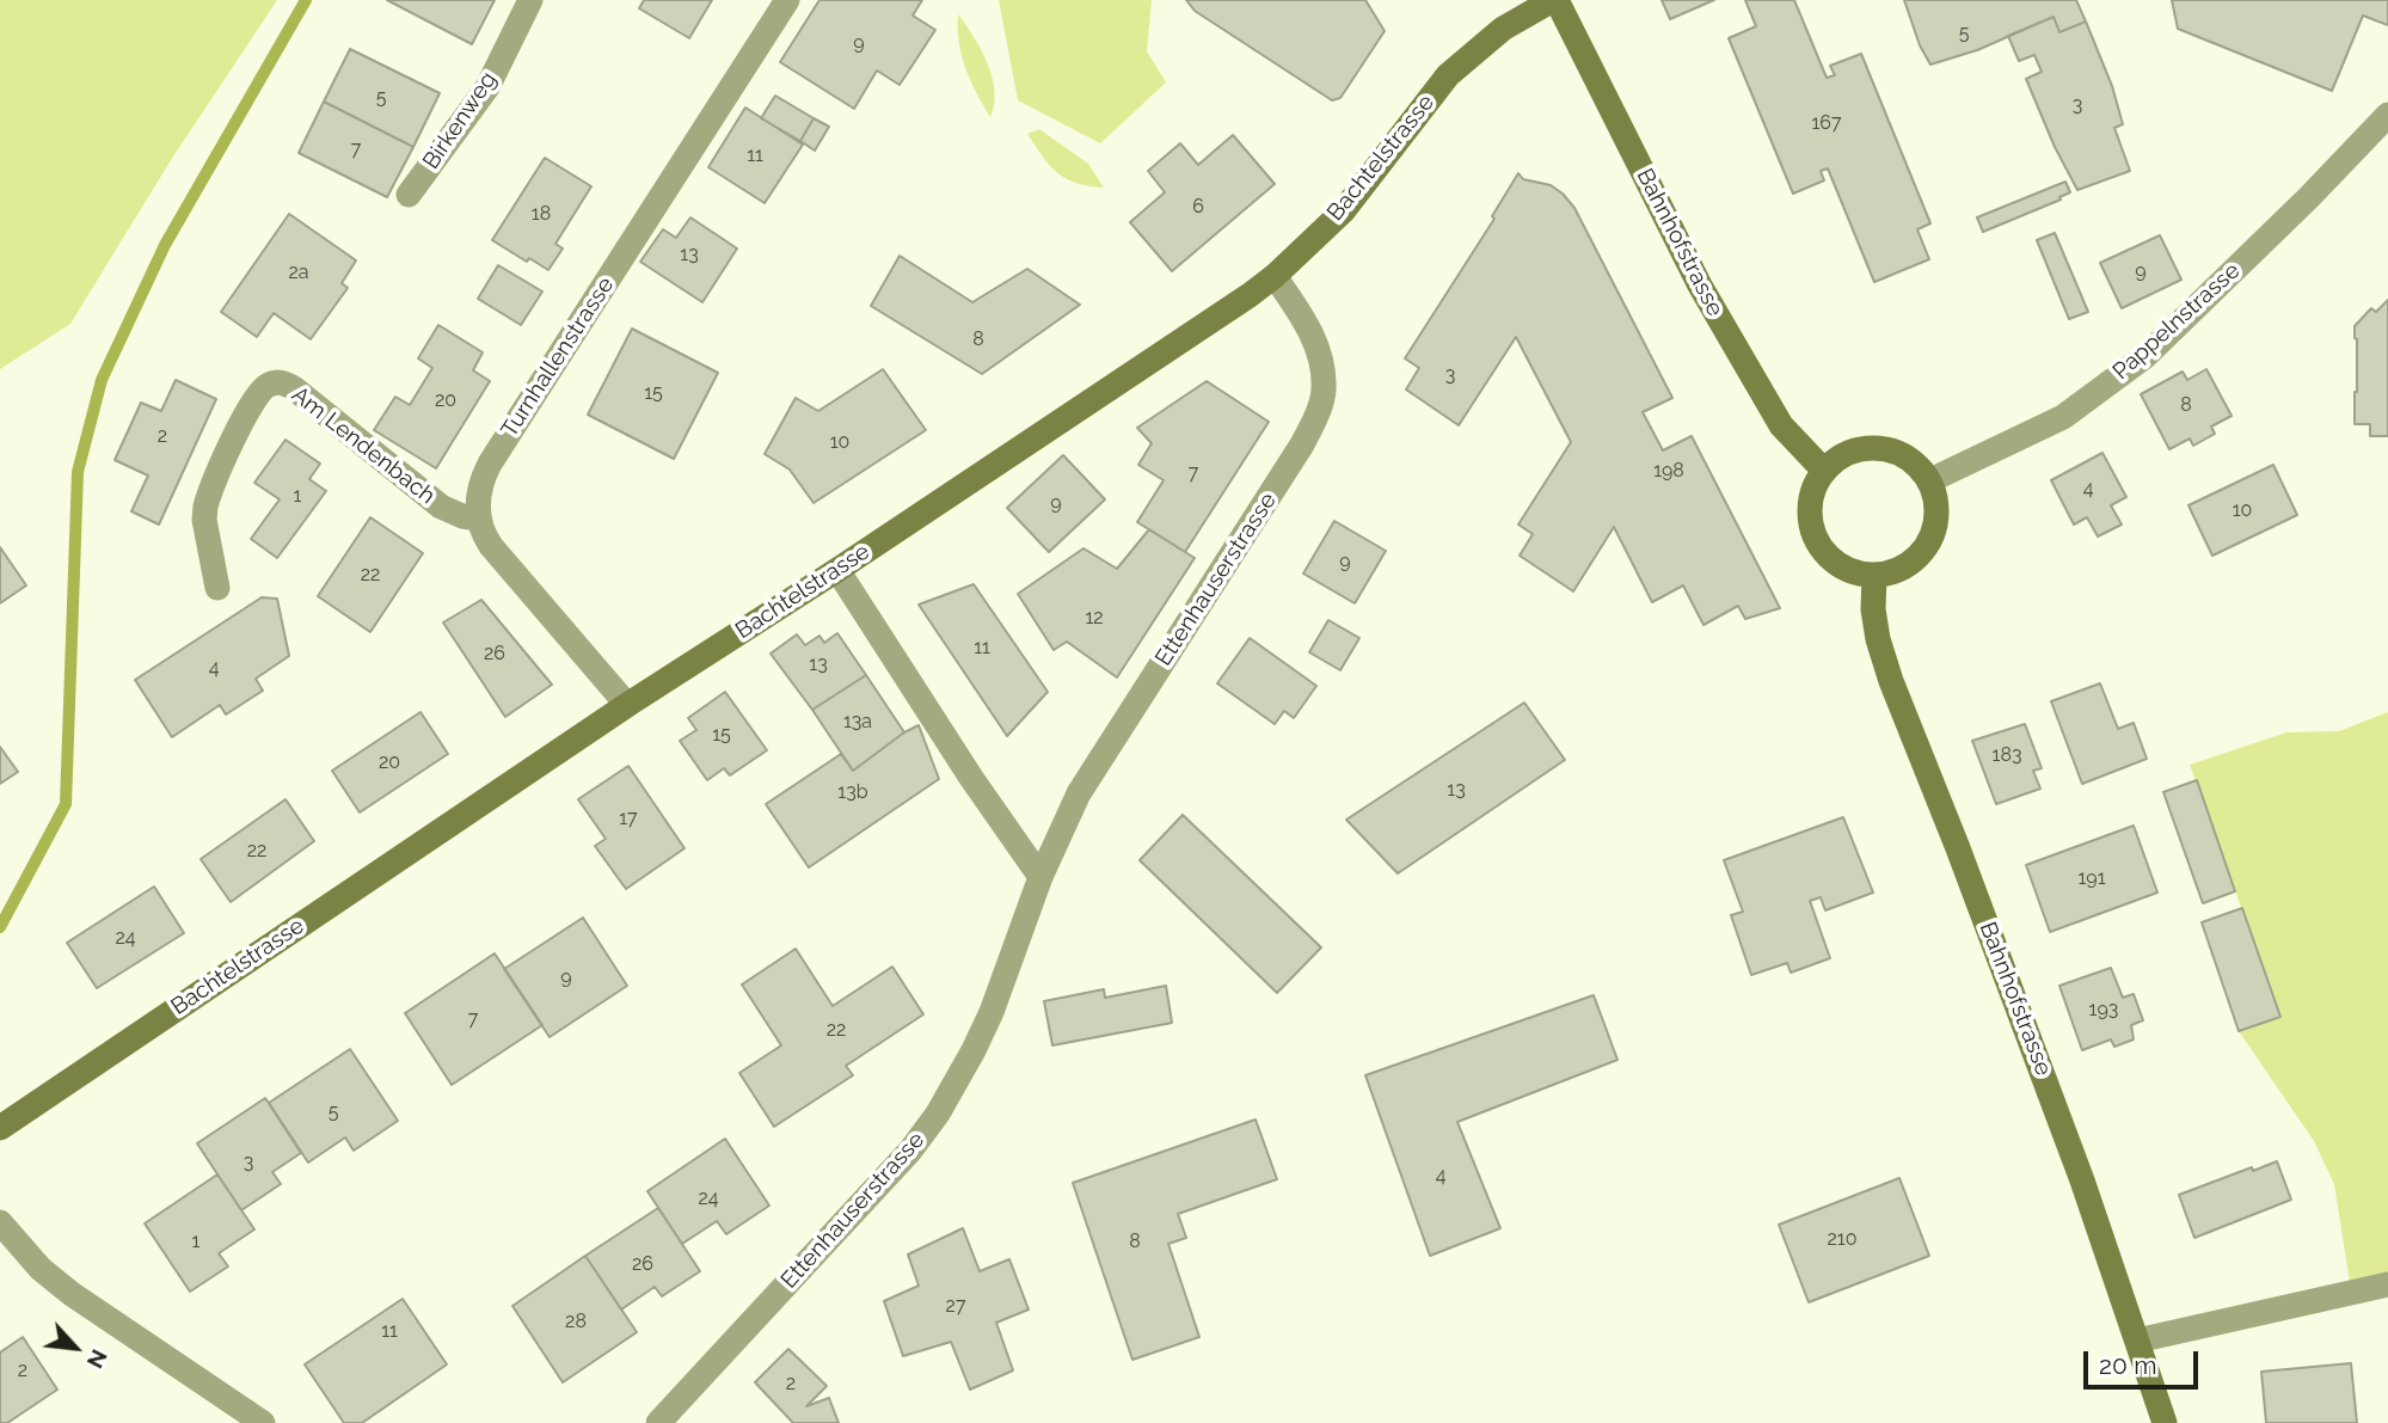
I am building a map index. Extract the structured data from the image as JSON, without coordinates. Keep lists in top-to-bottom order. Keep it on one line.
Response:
{"streets":{"street":["Birkenweg","Bachtelstrasse","Bahnhofstrasse","Pappelnstrasse","Turnhallenstrasse","Am Lendenbach","Ettenhauserstrasse"]},"crossings":[["Bachtelstrasse","Bahnhofstrasse"],["Bachtelstrasse","Ettenhauserstrasse"],["Bahnhofstrasse","Pappelnstrasse"],["Turnhallenstrasse","Am Lendenbach"]],"house_numbers":["5","9","5","3","167","7","11","6","18","13","9","2a","8","3","15","20","8","2","10","198","7","4","1","9","10","9","22","12","11","26","13","4","13a","15","183","20","13","13b","17","22","191","24","9","193","7","22","5","3","4","24","210","1","8","26","27","28","11","2","2"],"scale_bar":"20 m","north":"bottom right"}
